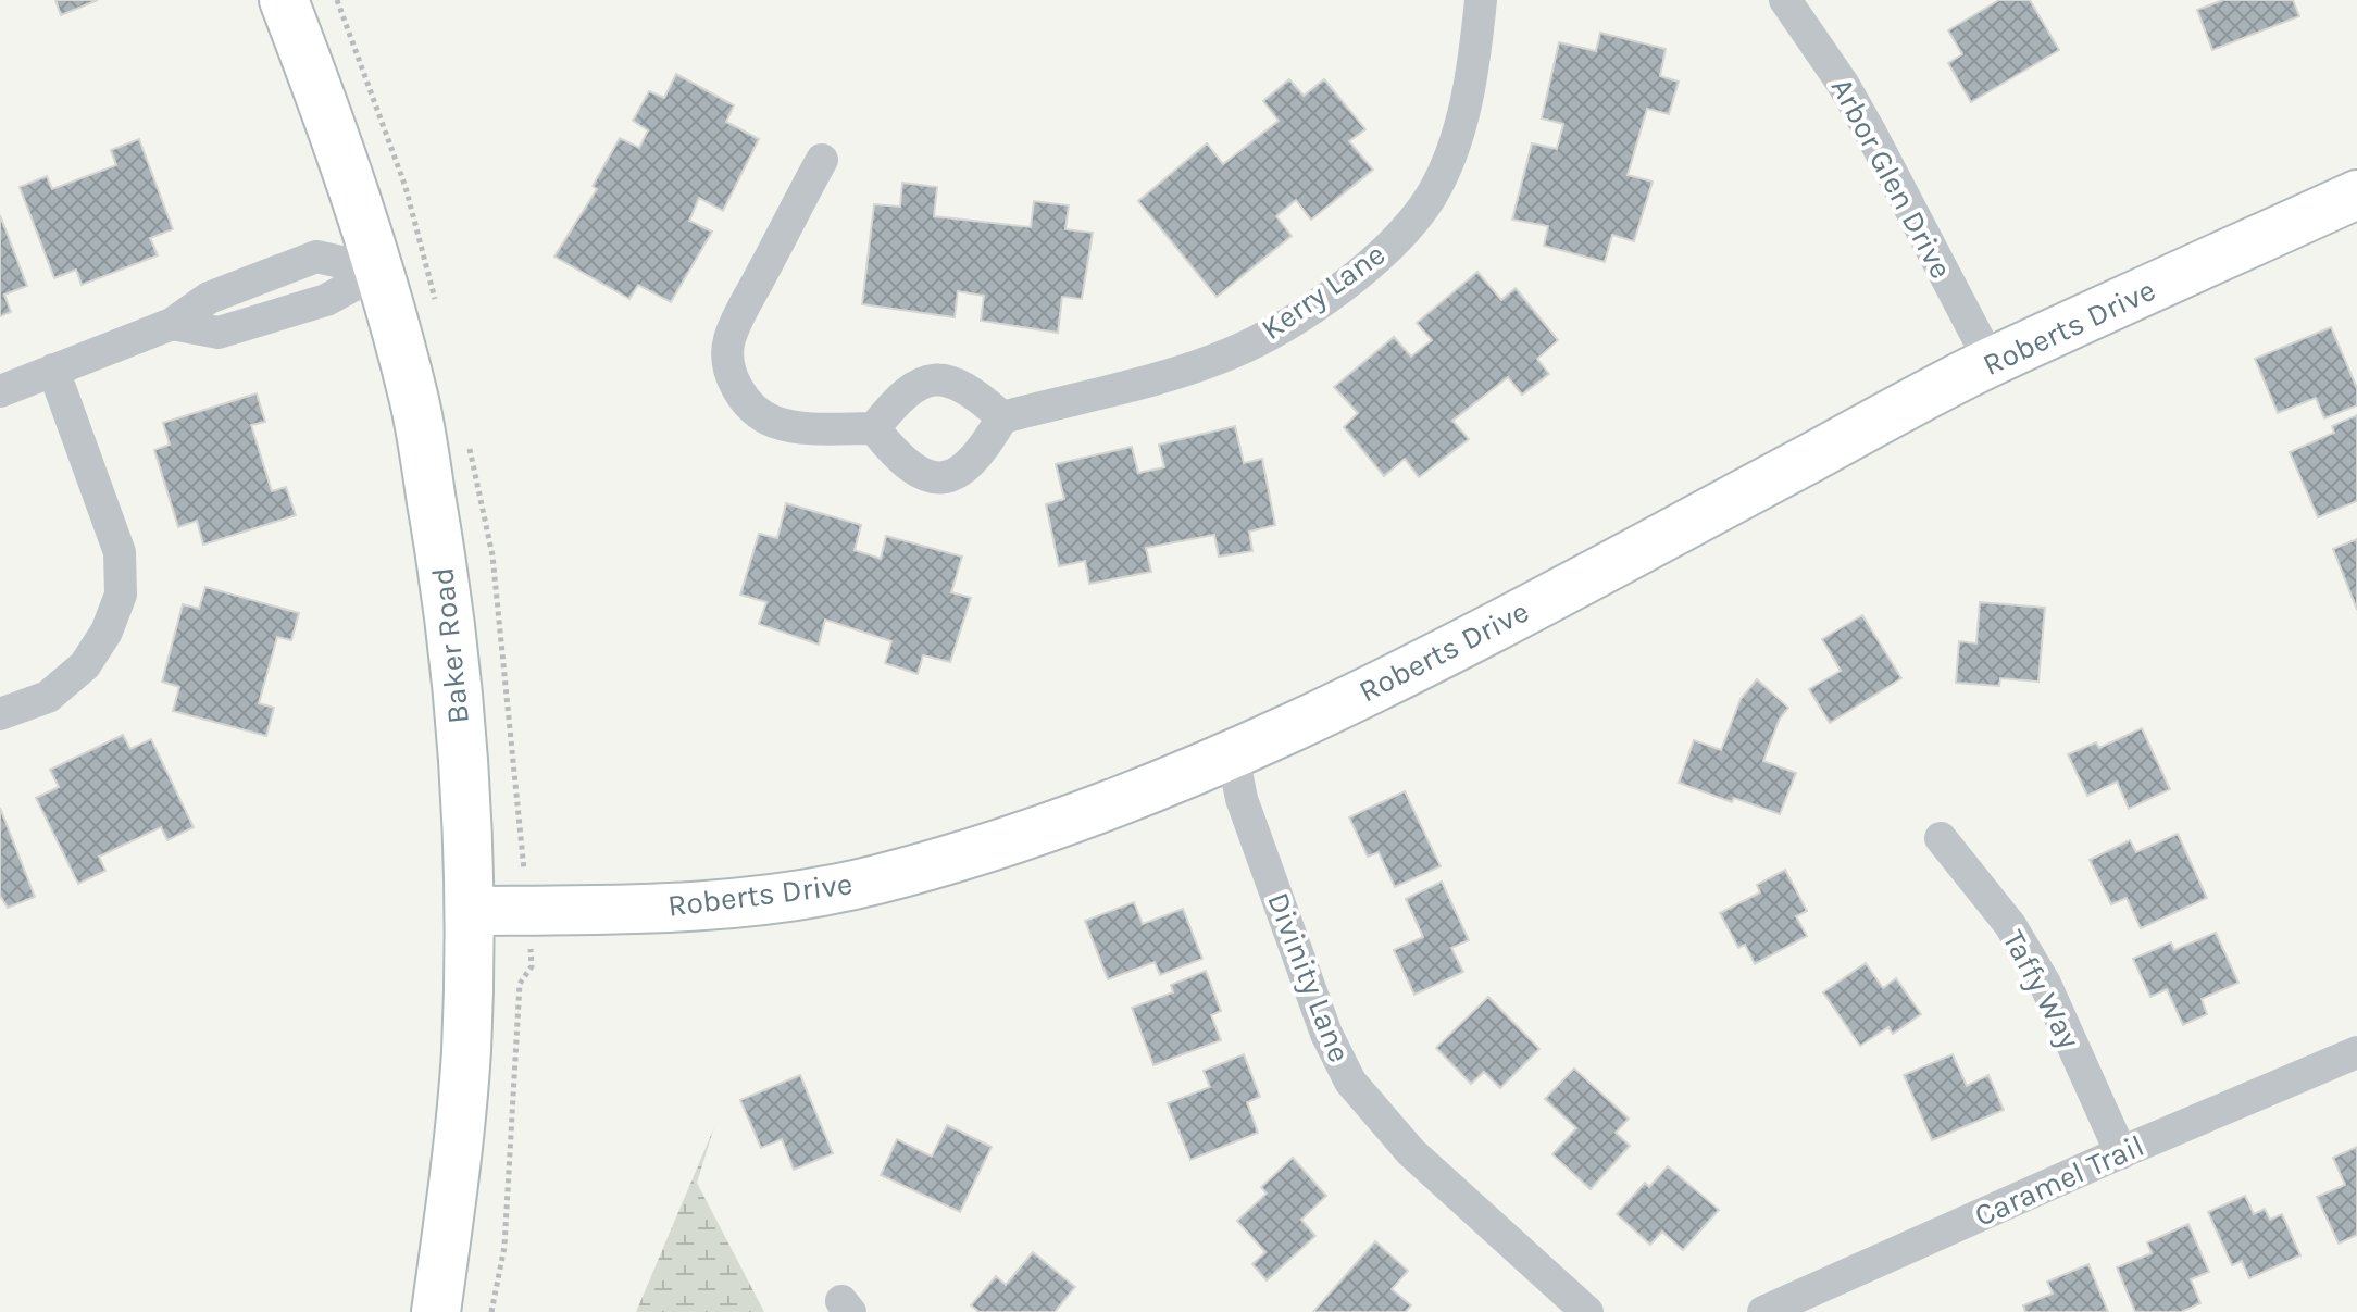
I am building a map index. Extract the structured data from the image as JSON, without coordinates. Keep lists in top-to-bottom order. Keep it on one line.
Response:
{"streets":{"street":["Arbor Glen Drive","Kerry Lane","Roberts Drive","Baker Road","Divinity Lane","Taffy Way","Caramel Trail"]},"crossings":[["Arbor Glen Drive","Roberts Drive"],["Roberts Drive","Baker Road"],["Roberts Drive","Divinity Lane"],["Taffy Way","Caramel Trail"]]}
